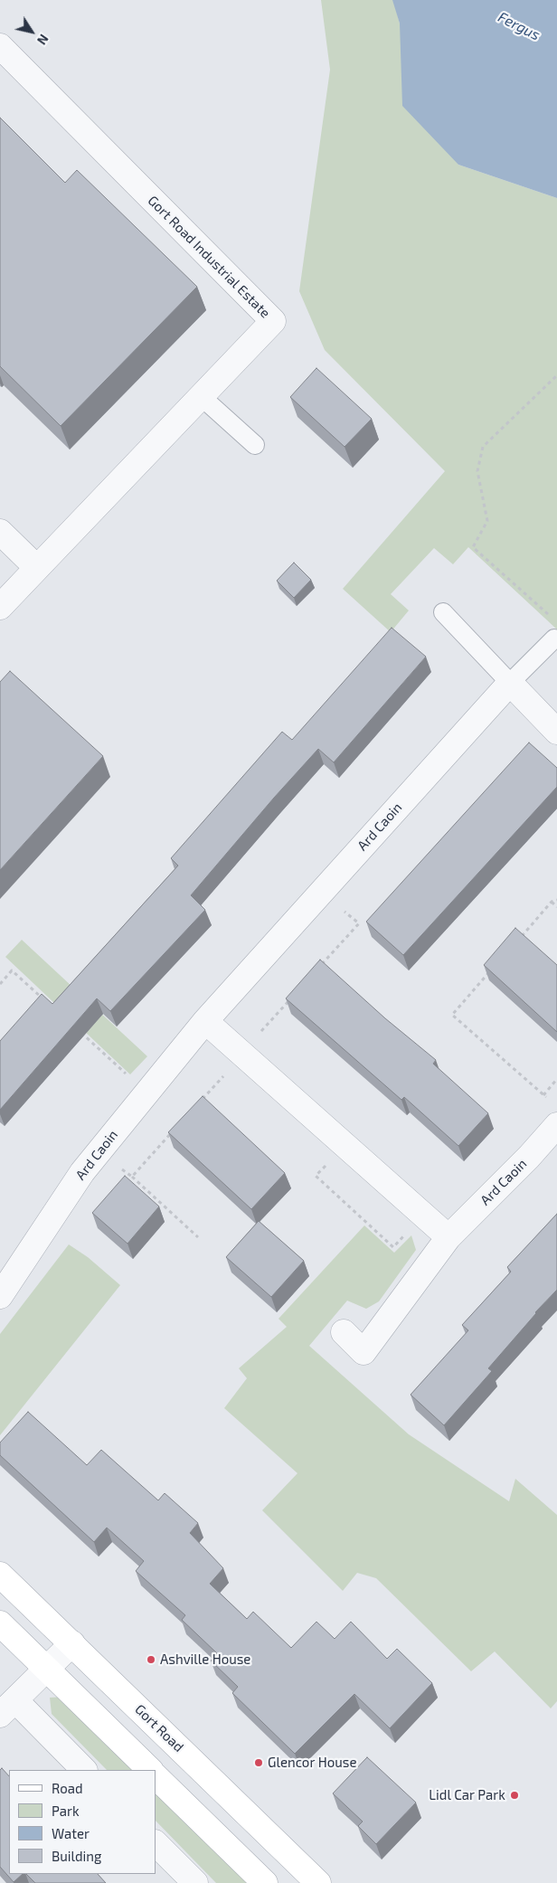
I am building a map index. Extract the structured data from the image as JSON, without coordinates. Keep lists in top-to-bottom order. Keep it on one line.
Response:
{"streets":{"main road":["Gort Road"],"street":["Gort Road Industrial Estate","Ard Caoin"]},"water":["Fergus"],"places":["Ashville House","Glencor House","Lidl Car Park"],"legend":["Road","Park","Water","Building"],"north":"bottom right"}
